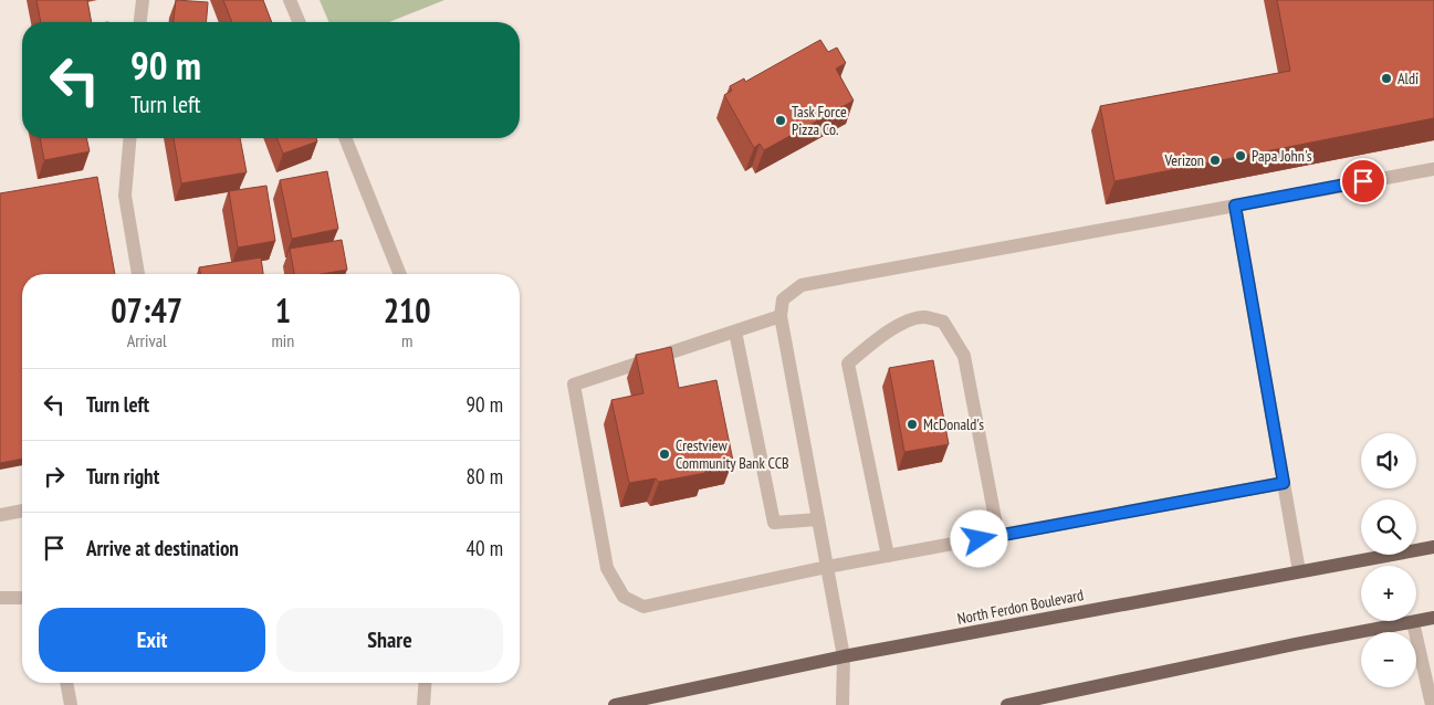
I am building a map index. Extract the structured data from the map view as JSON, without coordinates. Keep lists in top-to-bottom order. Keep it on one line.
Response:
{"streets":{"main road":["North Ferdon Boulevard"]},"places":["Aldi","Task Force Pizza Co.","Papa John's","Verizon","McDonald's","Crestview Community Bank CCB"],"page":{"turn":["90 m","Turn left"],"eta":["07:47","Arrival","1","min","210","m"],"list":[{"name":"Turn left","value":"90 m"},{"name":"Turn right","value":"80 m"},{"name":"Arrive at destination","value":"40 m"}],"map_buttons":["+","−"],"buttons":["Exit","Share"]}}
